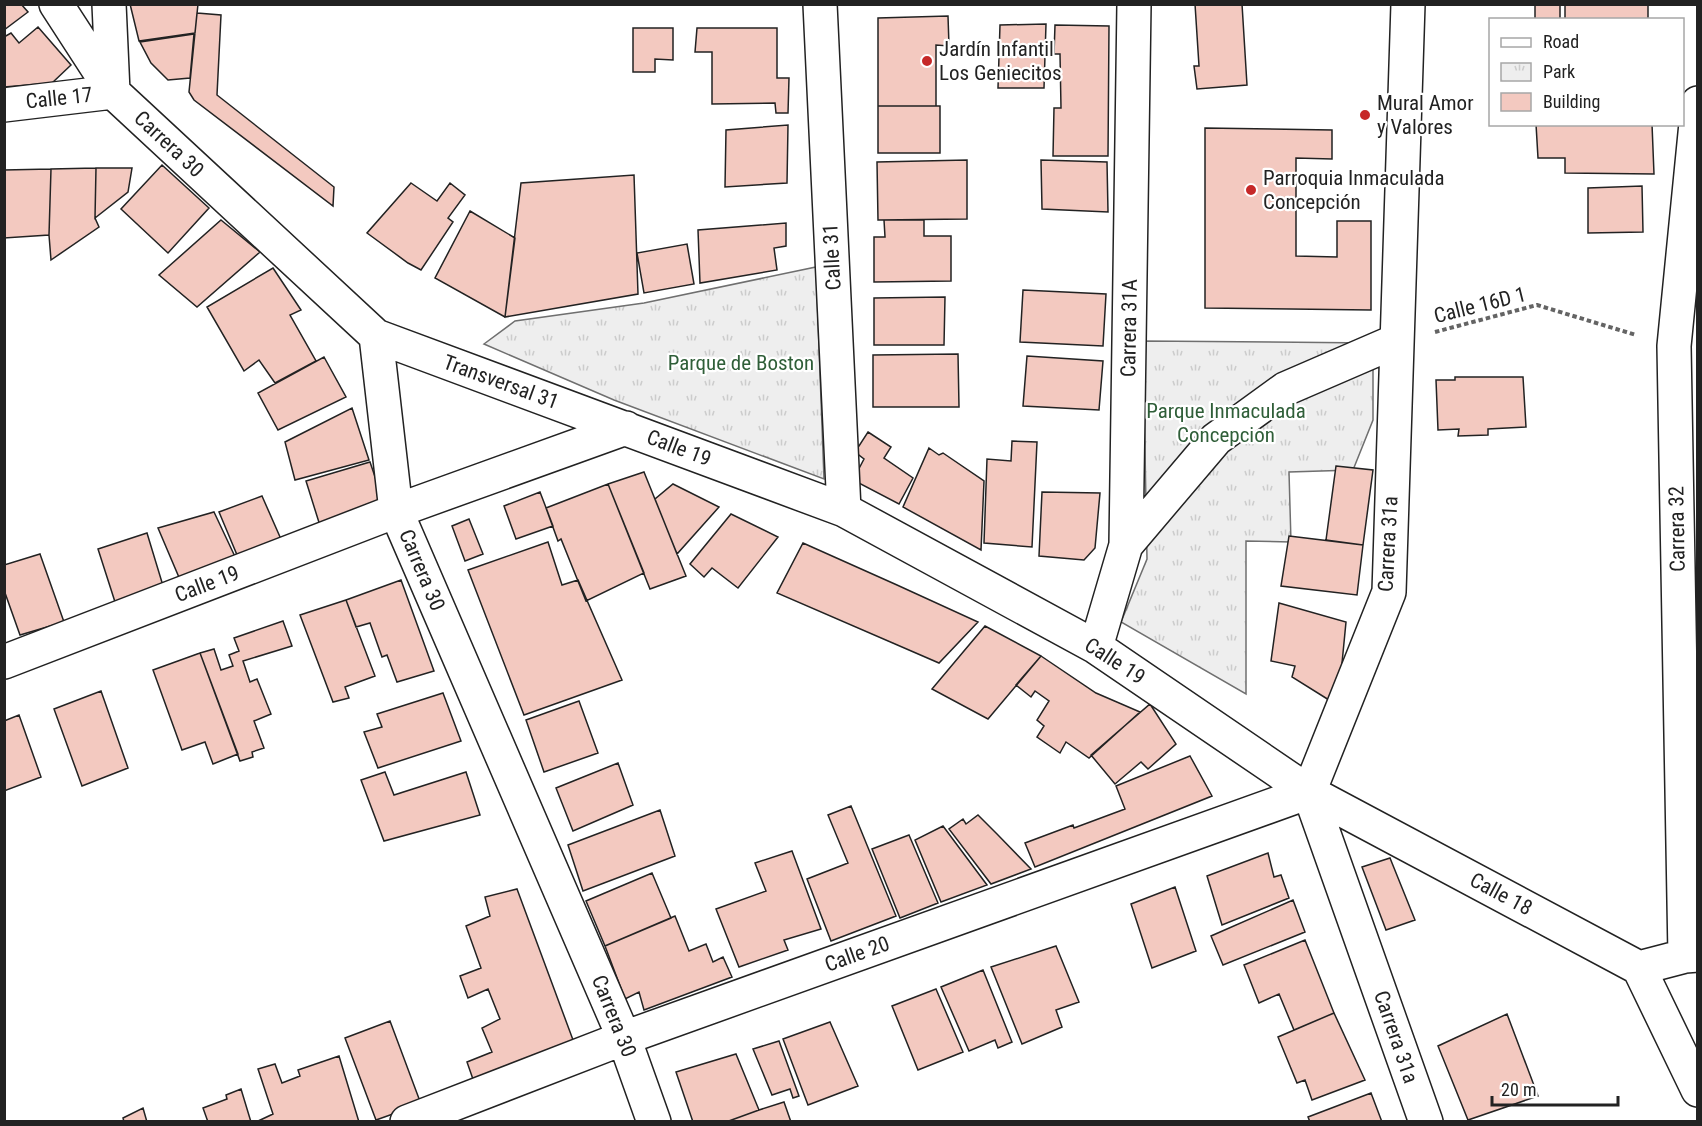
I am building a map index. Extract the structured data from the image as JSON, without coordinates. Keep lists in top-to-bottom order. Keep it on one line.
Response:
{"streets":{"street":["Calle 17","Carrera 30","Calle 31","Carrera 31A","Transversal 31","Calle 19","Carrera 32","Carrera 31a","Calle 18","Calle 20"],"path":["Calle 16D 1"]},"crossings":[["Calle 17","Carrera 30"],["Carrera 30","Transversal 31"],["Carrera 30","Calle 19"],["Carrera 30","Calle 20"],["Calle 31","Calle 19"],["Calle 16D 1","Carrera 32"],["Calle 16D 1","Carrera 31a"],["Carrera 31A","Calle 19"],["Transversal 31","Calle 19"],["Calle 19","Carrera 31a"],["Calle 19","Calle 18"],["Calle 19","Calle 20"],["Carrera 31a","Calle 18"],["Carrera 31a","Calle 20"],["Calle 18","Calle 20"]],"parks":["Parque de Boston","Parque Inmaculada Concepcion"],"places":["Jardín Infantil Los Geniecitos","Mural Amor y Valores","Parroquia Inmaculada Concepción"],"legend":["Road","Park","Building"],"scale_bar":"20 m"}
